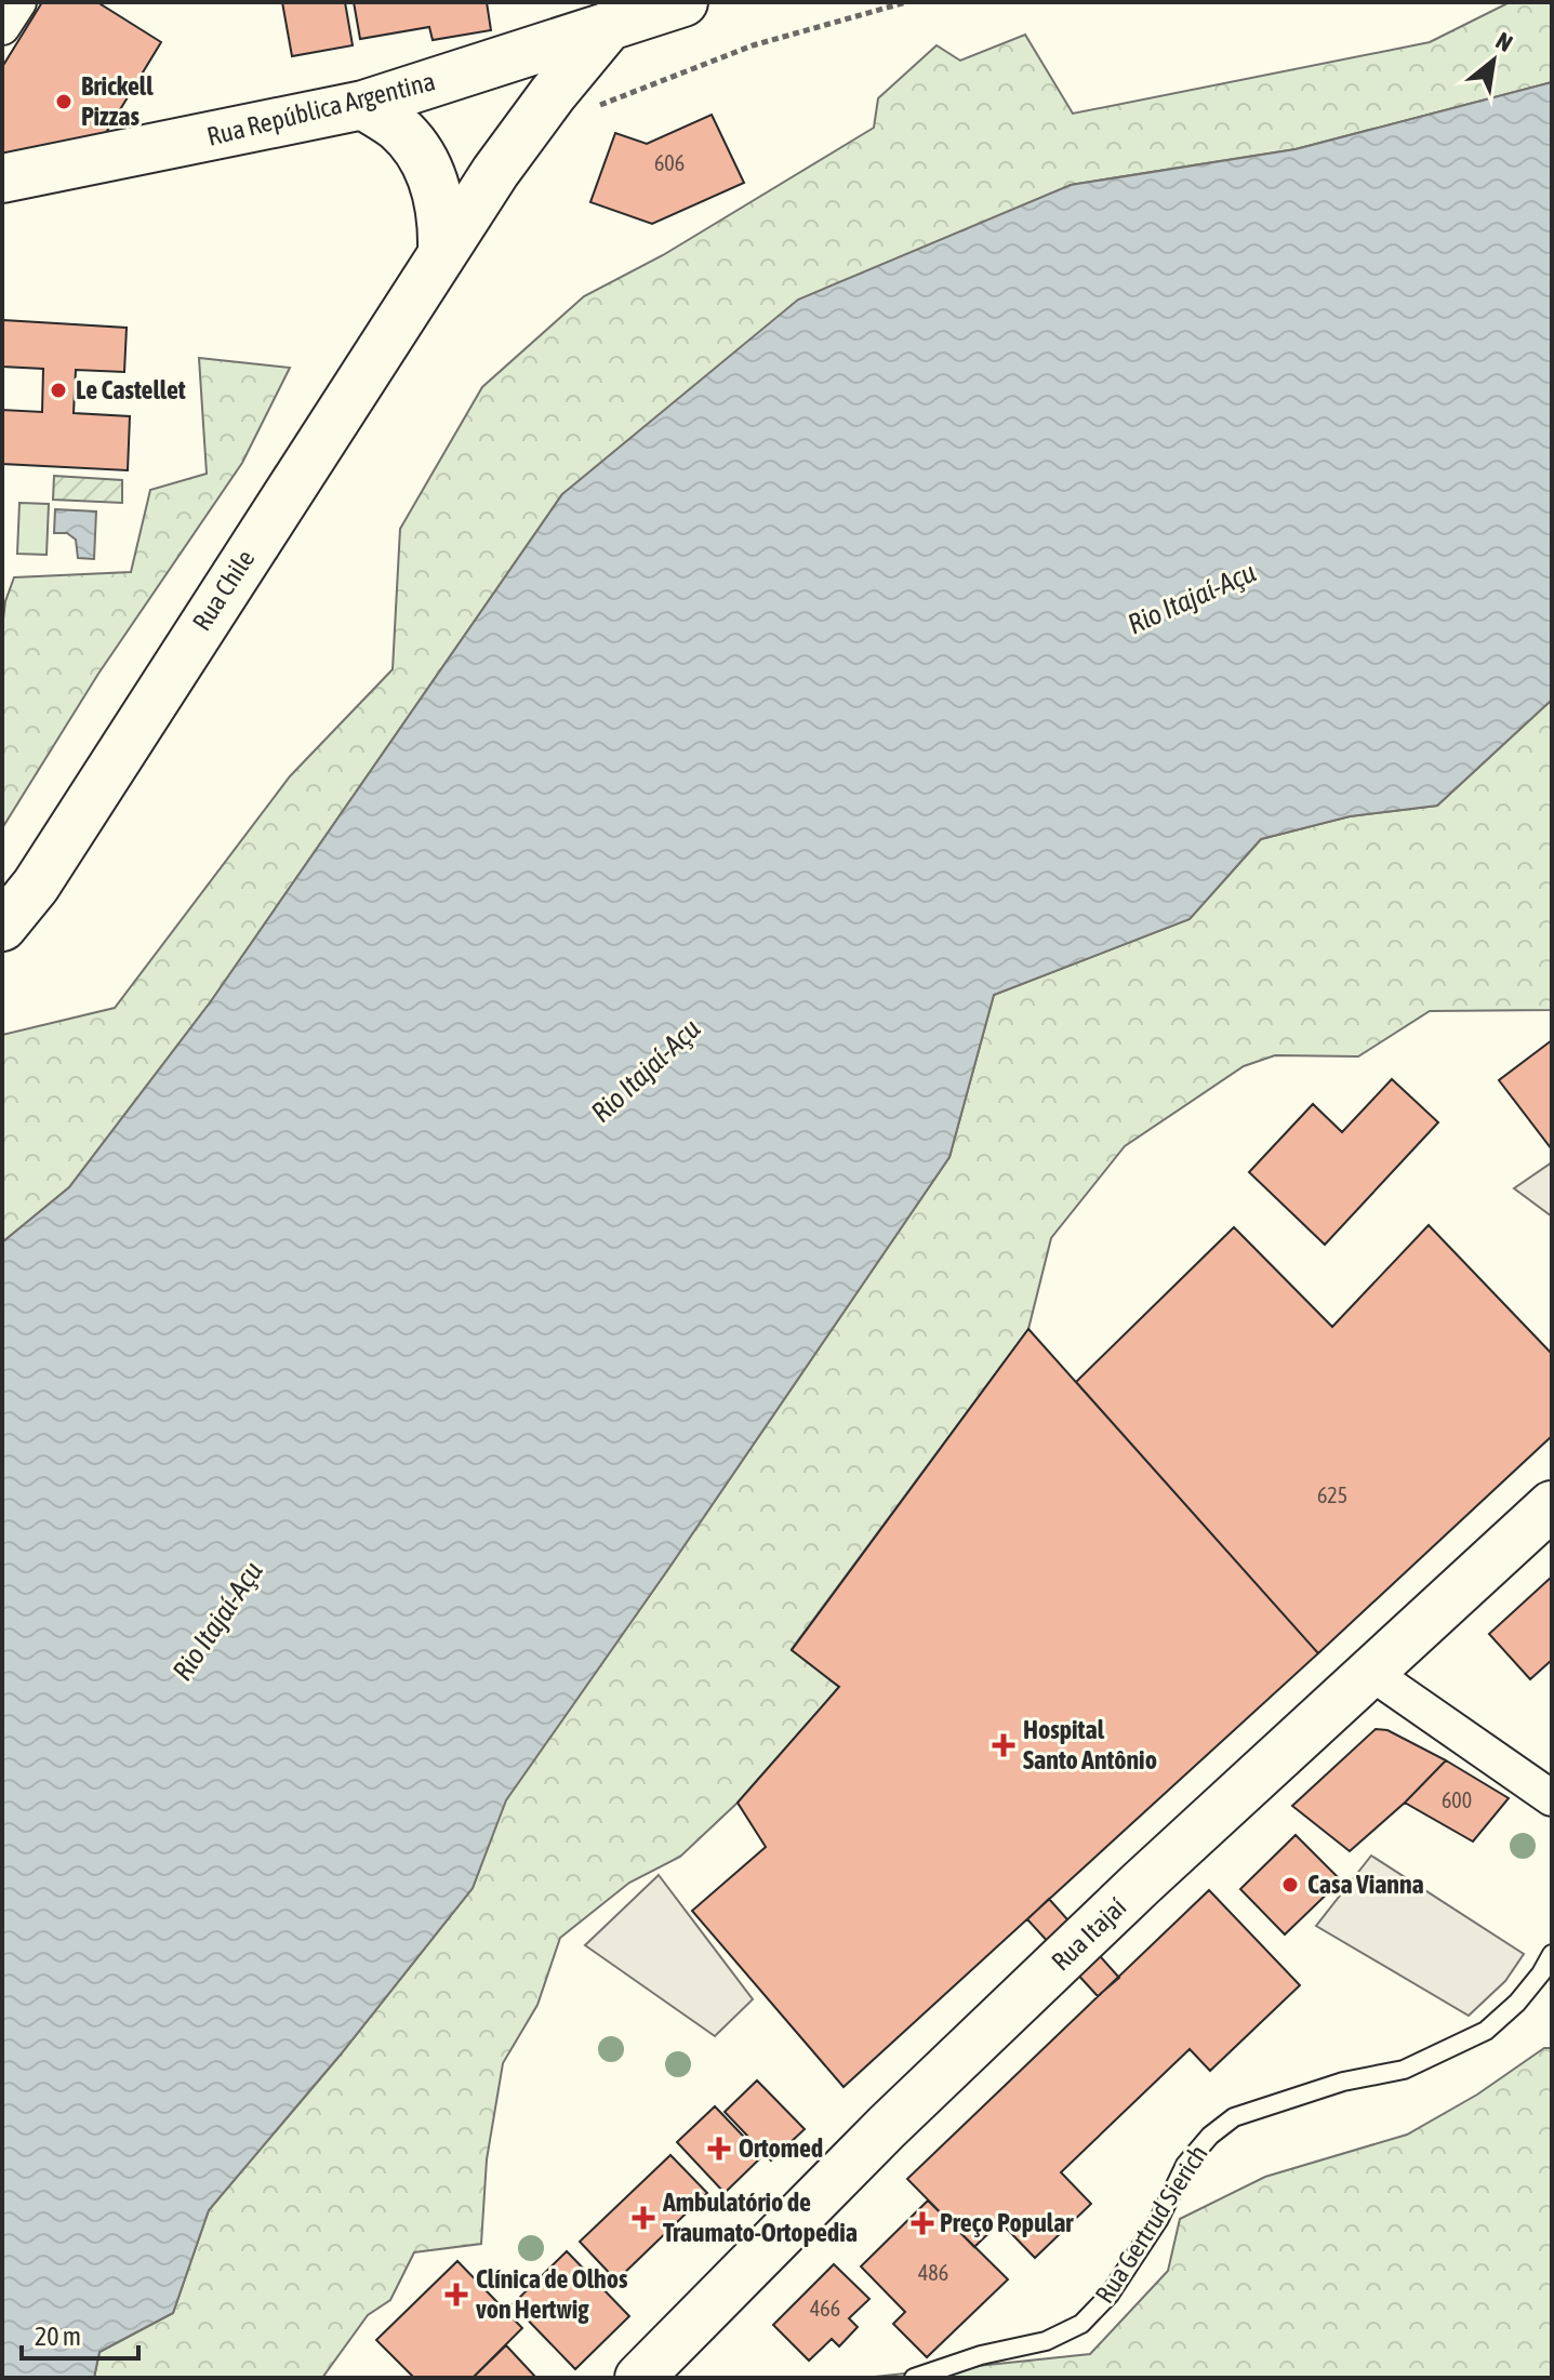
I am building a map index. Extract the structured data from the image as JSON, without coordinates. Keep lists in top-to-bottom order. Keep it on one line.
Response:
{"streets":{"main road":["Rua República Argentina","Rua Chile","Rua Itajaí"],"lane":["Rua Gertrud Sierich"]},"crossings":[["Rua República Argentina","Rua Chile"]],"water":["Rio Itajaí-Açu"],"places":{"other":["Brickell Pizzas","Le Castellet","Casa Vianna"],"health":["Hospital Santo Antônio","Ortomed","Ambulatório de Traumato-Ortopedia","Preço Popular","Clínica de Olhos von Hertwig"]},"house_numbers":["606","625","600","486","466"],"scale_bar":"20 m","north":"top right"}
